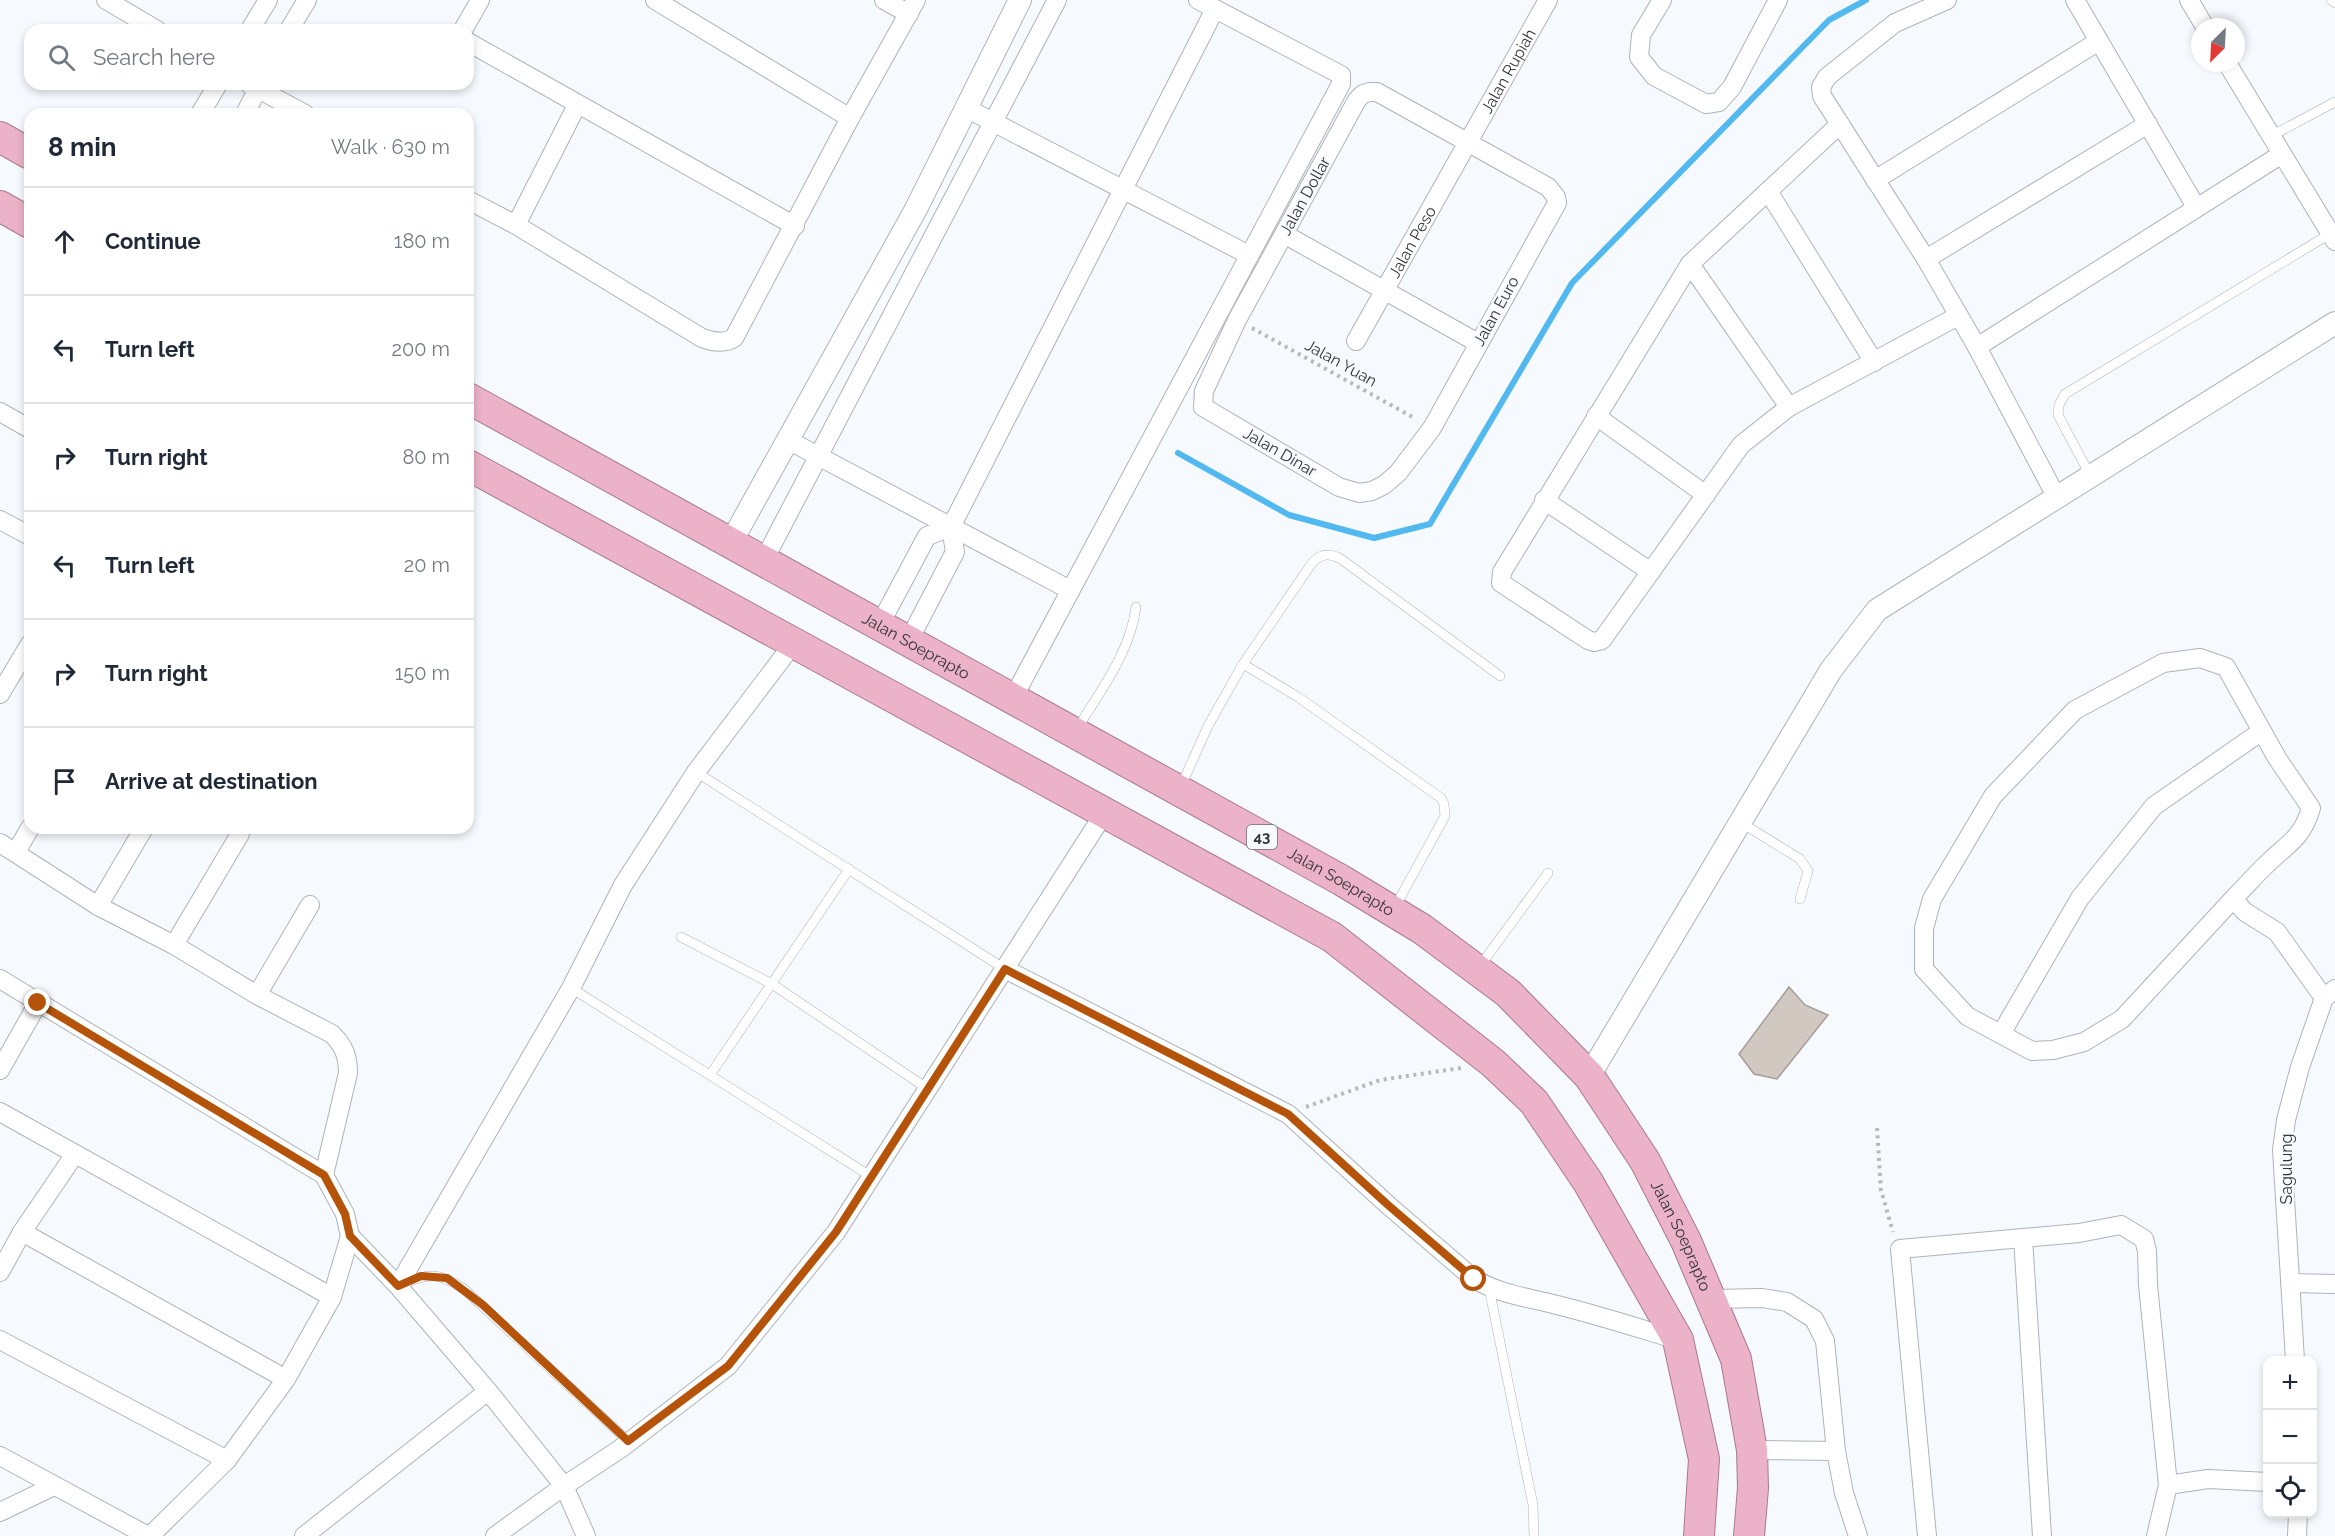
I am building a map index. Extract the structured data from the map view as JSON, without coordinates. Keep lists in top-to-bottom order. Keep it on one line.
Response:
{"streets":{"highway":["Jalan Soeprapto","43"],"street":["Jalan Rupiah","Jalan Dollar","Jalan Peso","Jalan Euro","Jalan Dinar","Sagulung"],"path":["Jalan Yuan"]},"crossings":[["Jalan Rupiah","Jalan Dollar"],["Jalan Rupiah","Jalan Peso"],["Jalan Rupiah","Jalan Euro"],["Jalan Dollar","Jalan Peso"],["Jalan Dollar","Jalan Euro"],["Jalan Dollar","Jalan Yuan"],["Jalan Dollar","Jalan Dinar"],["Jalan Peso","Jalan Euro"],["Jalan Euro","Jalan Yuan"],["Jalan Euro","Jalan Dinar"]],"north":"bottom left","page":{"search":"Search here","heading":["8 min","Walk · 630 m"],"list":[["Continue","180 m"],["Turn left","200 m"],["Turn right","80 m"],["Turn left","20 m"],["Turn right","150 m"],"Arrive at destination"],"map_buttons":["+","−"]}}
